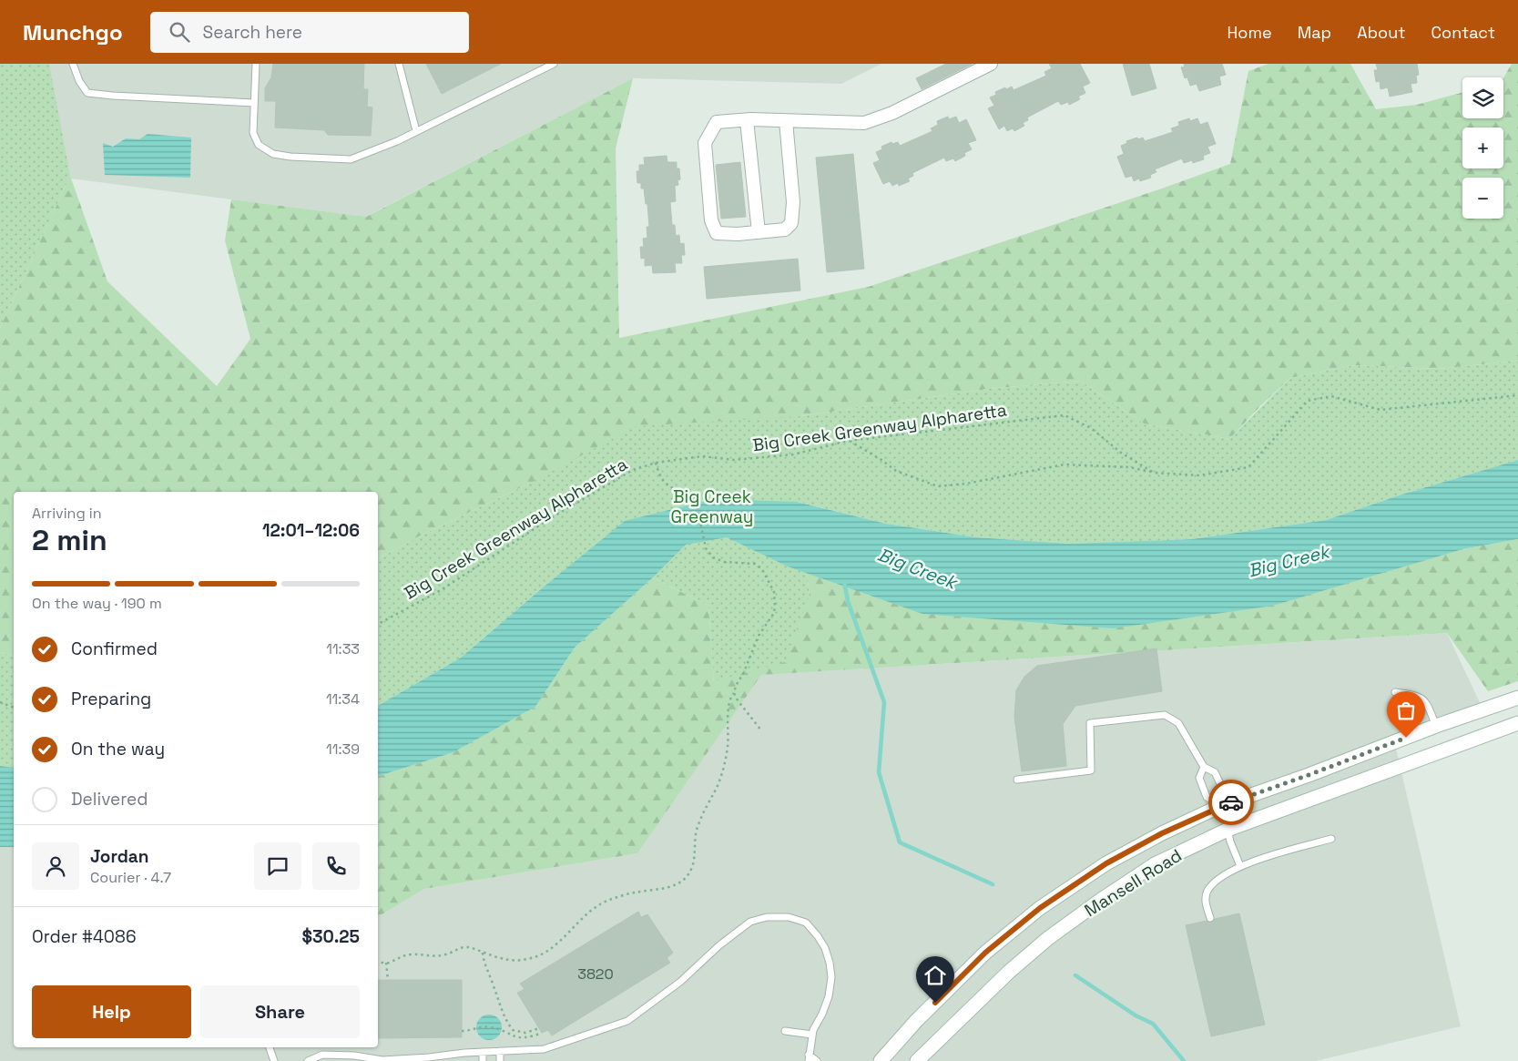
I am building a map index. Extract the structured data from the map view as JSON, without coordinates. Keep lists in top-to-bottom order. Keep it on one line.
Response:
{"streets":{"main road":["Mansell Road"],"path":["Big Creek Greenway Alpharetta"]},"water":["Big Creek"],"parks":["Big Creek Greenway"],"house_numbers":["3820"],"page":{"header":"Munchgo","search":"Search here","nav":["Home","Map","About","Contact"],"map_buttons":["+","−"],"heading":["2 min","Arriving in","12:01–12:06"],"panel":["Jordan","Courier · 4.7","Order #4086","$30.25"],"bar":"On the way · 190 m","list":[["Confirmed","11:33"],["Preparing","11:34"],["On the way","11:39"],"Delivered"],"buttons":["Help","Share"]}}
